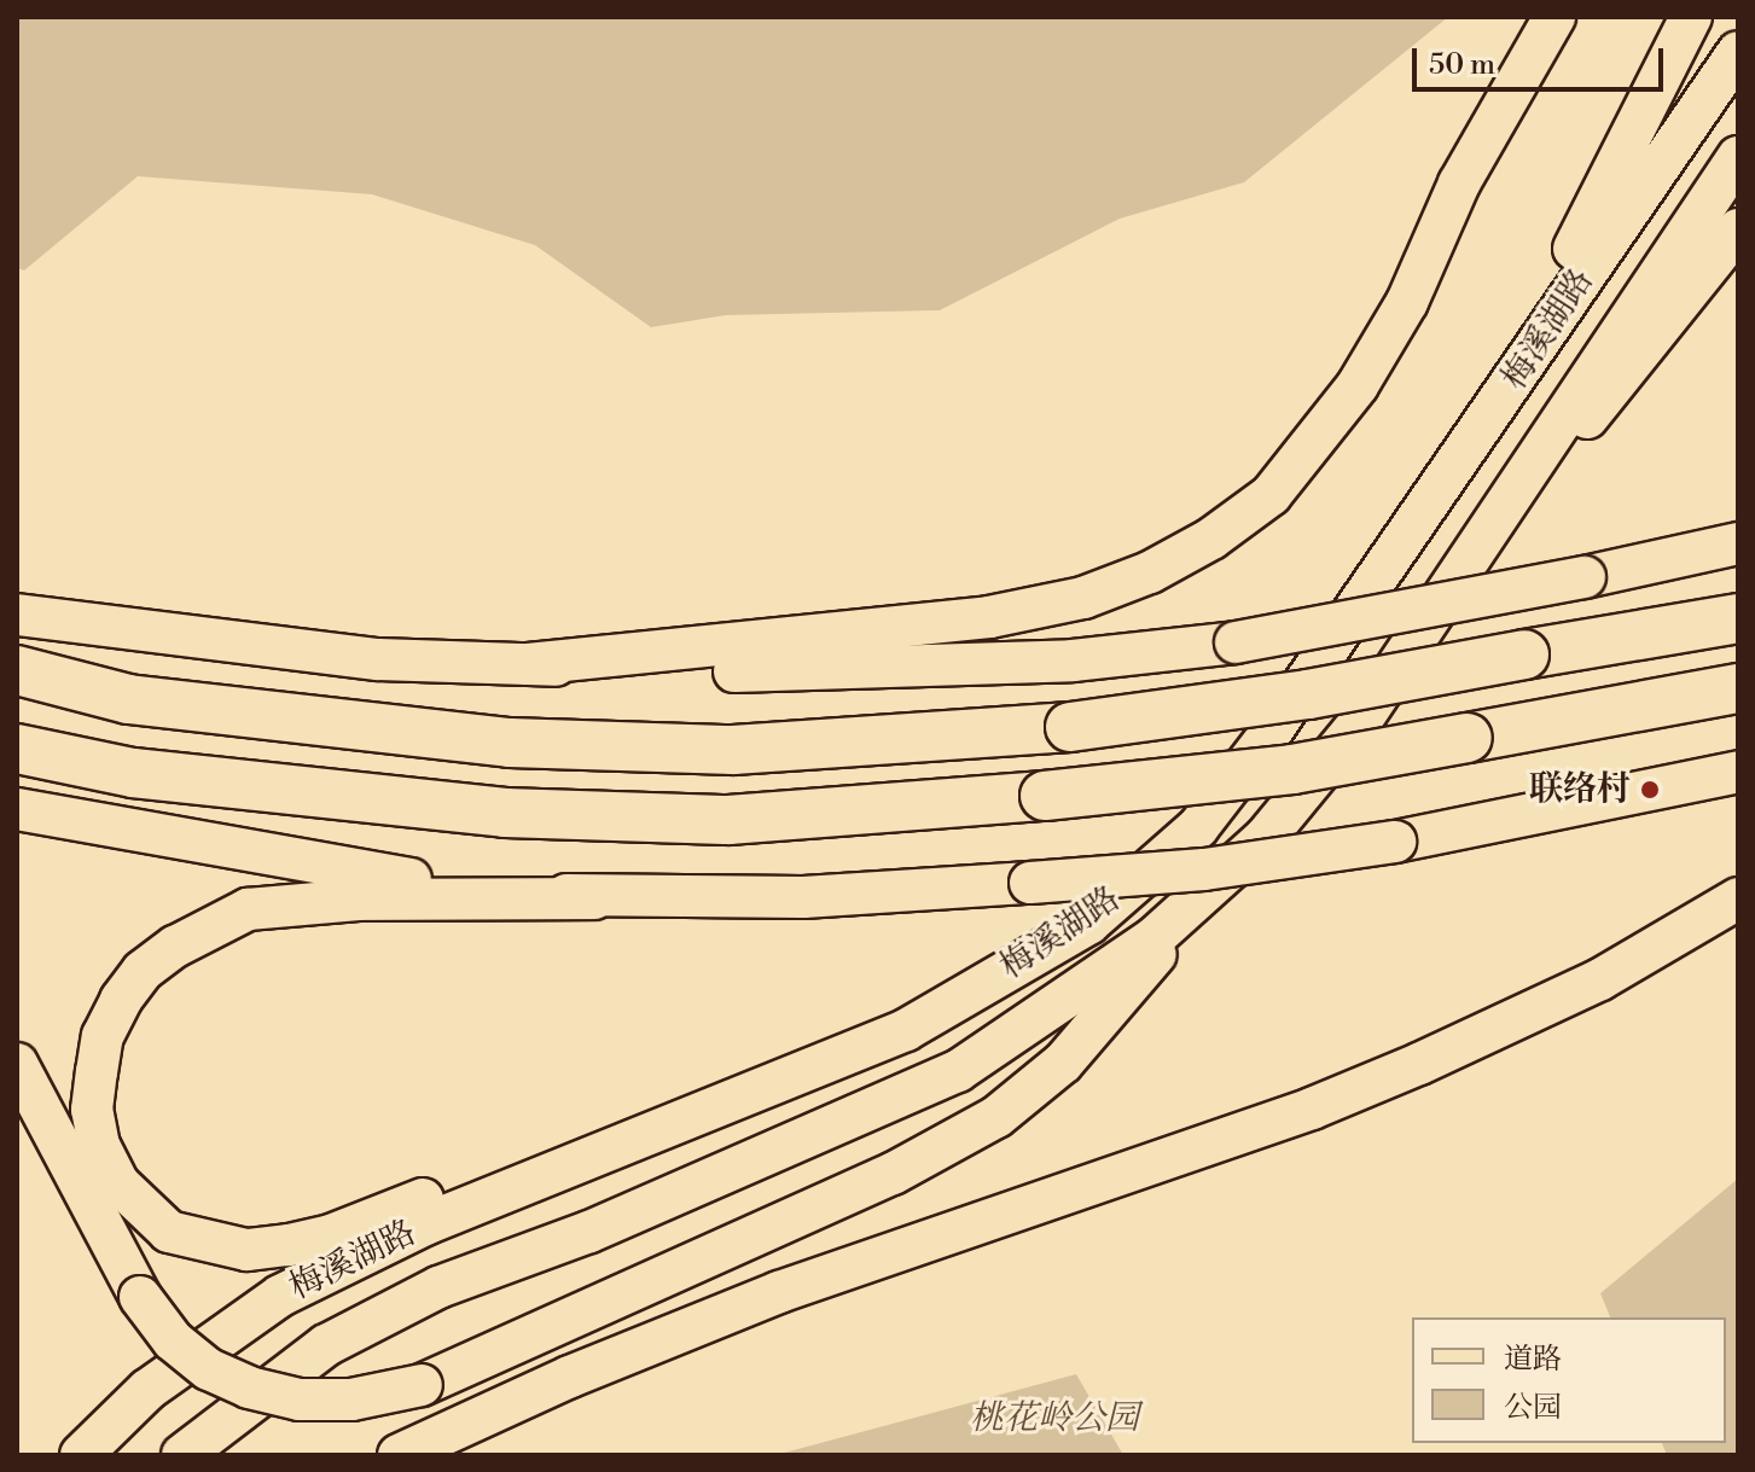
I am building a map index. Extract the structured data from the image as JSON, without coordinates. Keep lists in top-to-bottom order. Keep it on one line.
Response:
{"streets":{"main road":["梅溪湖路"]},"parks":["桃花岭公园"],"places":["联络村"],"legend":["道路","公园"],"scale_bar":"50 m"}
